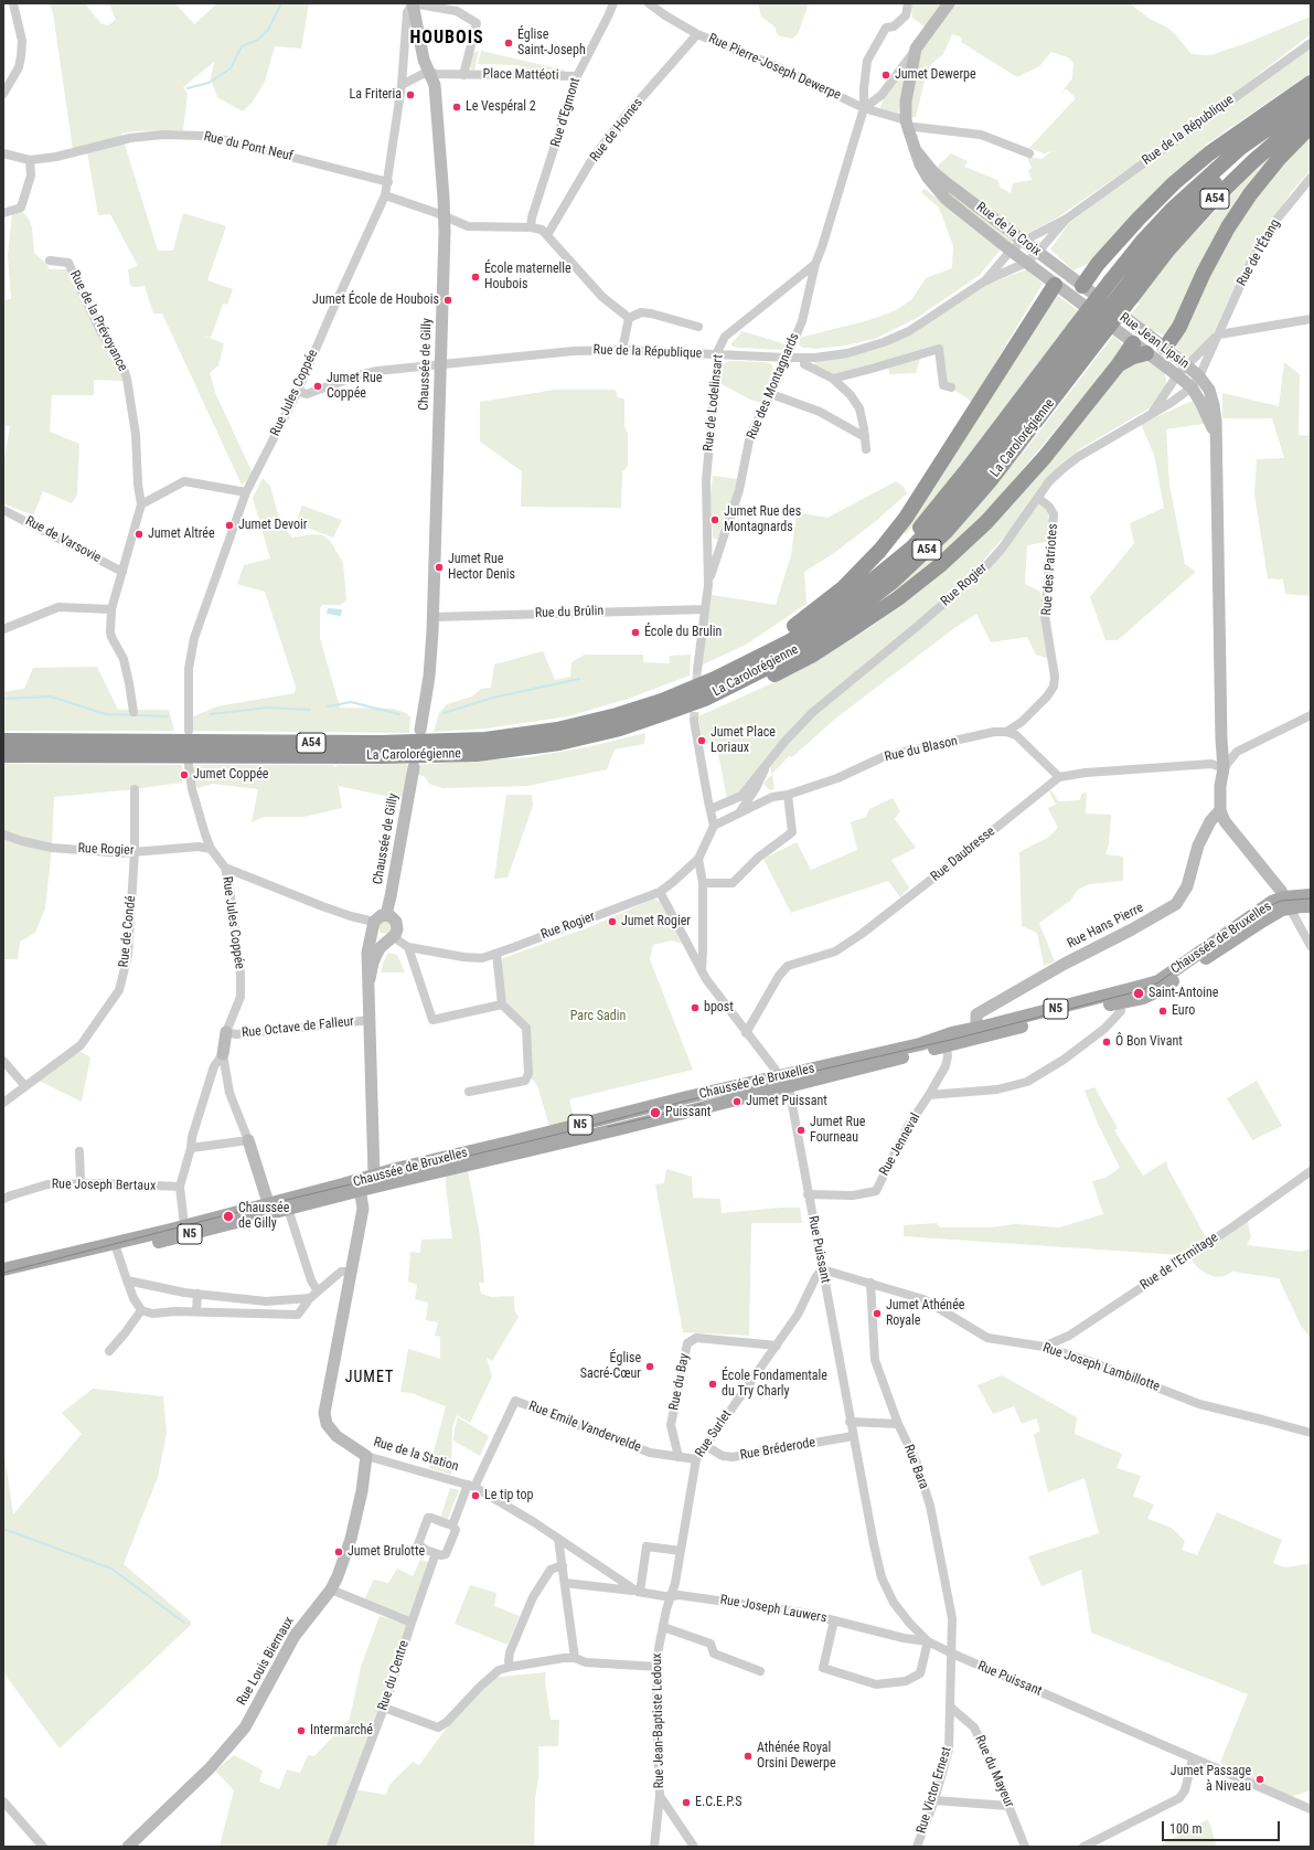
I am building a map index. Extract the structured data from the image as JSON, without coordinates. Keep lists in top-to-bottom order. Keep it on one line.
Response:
{"streets":{"highway":["A54","La Carolorégienne"],"main road":["Chaussée de Bruxelles","N5"],"street":["Rue Pierre-Joseph Dewerpe","Place Mattéoti","Rue d'Egmont","Rue de Hornes","Rue de la République","Rue du Pont Neuf","Rue de la Croix","Rue de l'Étang","Rue de la Prévoyance","Rue Jean Lipsin","Chaussée de Gilly","Rue des Montagnards","Rue Jules Coppée","Rue de Lodelinsart","Rue de Varsovie","Rue des Patriotes","Rue Rogier","Rue du Brûlin","Rue du Blason","Rue Daubresse","Rue Hans Pierre","Rue de Condé","Rue Octave de Falleur","Rue Jenneval","Rue Joseph Bertaux","Rue Puissant","Rue de l'Ermitage","Rue Joseph Lambillotte","Rue du Bay","Rue Emile Vandervelde","Rue Surlet","Rue Bréderode","Rue de la Station","Rue Bara","Rue Joseph Lauwers","Rue Louis Biernaux","Rue du Centre","Rue Jean-Baptiste Ledoux","Rue du Mayeur","Rue Victor Ernest"]},"crossings":[["Rue Pierre-Joseph Dewerpe","Rue de Hornes"],["Rue Pierre-Joseph Dewerpe","Rue de la Croix"],["Rue Pierre-Joseph Dewerpe","Rue de Lodelinsart"],["Place Mattéoti","Rue d'Egmont"],["Place Mattéoti","Chaussée de Gilly"],["Rue de la République","Rue de la Croix"],["Rue de la République","Chaussée de Gilly"],["Rue de la République","Rue des Montagnards"],["Rue de la République","Rue Jules Coppée"],["Rue de la République","Rue de Lodelinsart"],["Rue du Pont Neuf","Rue Jules Coppée"],["Rue de la Croix","Rue Jean Lipsin"],["Rue de la Croix","Rue de Lodelinsart"],["Rue de l'Étang","Rue Jean Lipsin"],["Rue de l'Étang","Rue Rogier"],["Rue Jean Lipsin","Rue Rogier"],["Chaussée de Gilly","Rue du Brûlin"],["Rue des Montagnards","Rue de Lodelinsart"],["Rue Jules Coppée","Rue Rogier"],["Rue Jules Coppée","Rue Octave de Falleur"],["Rue de Lodelinsart","Rue du Brûlin"],["Rue des Patriotes","Rue Rogier"],["Rue des Patriotes","Rue du Blason"],["Rue Rogier","Rue du Blason"],["Rue Rogier","Rue de Condé"],["Rue Rogier","Rue Puissant"],["Rue Daubresse","Rue Puissant"],["Rue Hans Pierre","Chaussée de Bruxelles"],["Chaussée de Bruxelles","Rue Jenneval"],["Chaussée de Bruxelles","Rue Puissant"],["Chaussée de Bruxelles","Rue de la Station"],["Rue Jenneval","Rue Puissant"],["Rue Puissant","Rue Joseph Lambillotte"],["Rue Puissant","Rue Surlet"],["Rue Puissant","Rue Bréderode"],["Rue Puissant","Rue Bara"],["Rue Puissant","Rue Joseph Lauwers"],["Rue Puissant","Rue Victor Ernest"],["Rue de l'Ermitage","Rue Joseph Lambillotte"],["Rue Joseph Lambillotte","Rue Surlet"],["Rue Joseph Lambillotte","Rue Bara"],["Rue du Bay","Rue Emile Vandervelde"],["Rue du Bay","Rue Surlet"],["Rue Emile Vandervelde","Rue Surlet"],["Rue Emile Vandervelde","Rue de la Station"],["Rue Surlet","Rue Bréderode"],["Rue Surlet","Rue de la Station"],["Rue Surlet","Rue Joseph Lauwers"],["Rue Surlet","Rue Jean-Baptiste Ledoux"],["Rue de la Station","Rue Joseph Lauwers"],["Rue de la Station","Rue Louis Biernaux"],["Rue de la Station","Rue Jean-Baptiste Ledoux"],["Rue Bara","Rue Victor Ernest"],["Rue Joseph Lauwers","Rue Jean-Baptiste Ledoux"],["Rue du Mayeur","Rue Victor Ernest"]],"districts":["HOUBOIS","JUMET"],"parks":["Parc Sadin"],"places":["Église Saint-Joseph","Jumet Dewerpe","La Friteria","Le Vespéral 2","École maternelle Houbois","Jumet École de Houbois","Jumet Rue Coppée","Jumet Rue des Montagnards","Jumet Devoir","Jumet Altrée","Jumet Rue Hector Denis","École du Brulin","Jumet Place Loriaux","Jumet Coppée","Jumet Rogier","Saint-Antoine","bpost","Euro","Ô Bon Vivant","Jumet Puissant","Puissant","Jumet Rue Fourneau","Chaussée de Gilly","Jumet Athénée Royale","Église Sacré-Cœur","École Fondamentale du Try Charly","Le tip top","Jumet Brulotte","Intermarché","Athénée Royal Orsini Dewerpe","Jumet Passage à Niveau","E.C.E.P.S"],"scale_bar":"100 m"}
